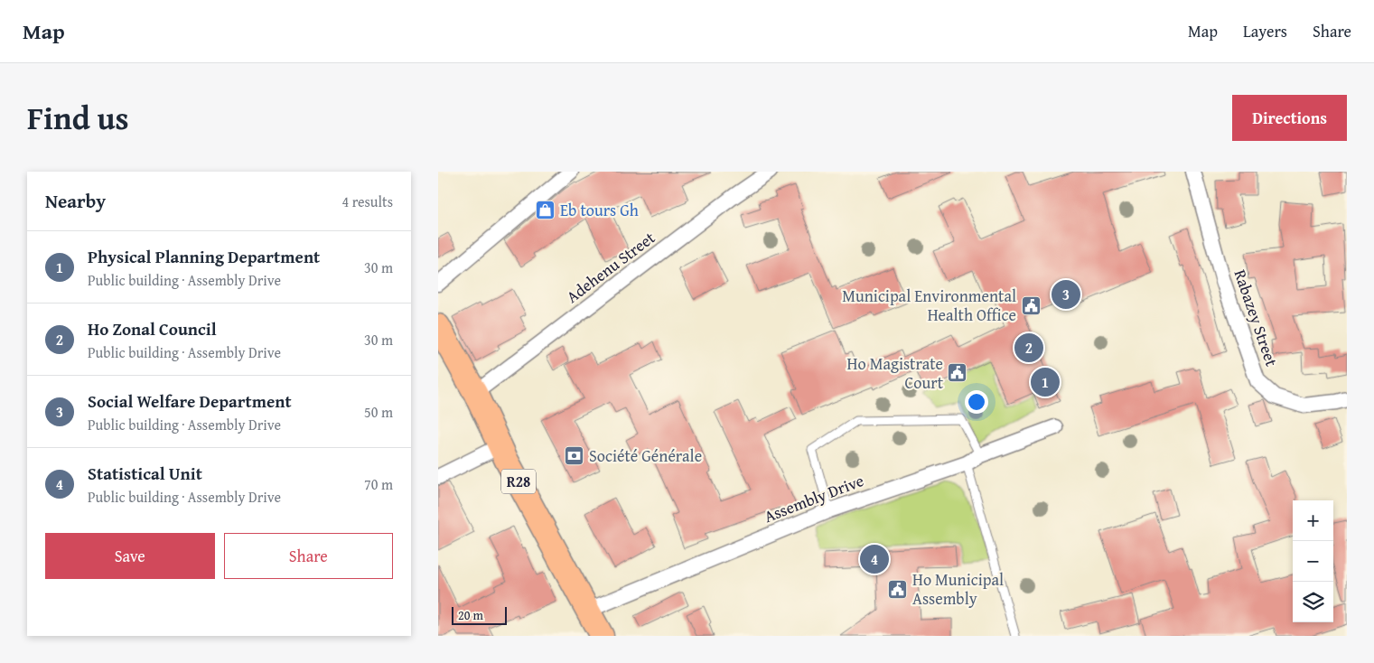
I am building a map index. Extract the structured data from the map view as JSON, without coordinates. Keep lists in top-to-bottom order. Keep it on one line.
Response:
{"streets":{"main road":["R28"],"street":["Adehenu Street","Rabazey Street","Assembly Drive"]},"crossings":[["Adehenu Street","R28"],["R28","Assembly Drive"]],"places":{"shop":["Eb tours Gh"],"public building":["Municipal Environmental Health Office","Ho Magistrate Court","Ho Municipal Assembly"],"bank":["Société Générale"]},"scale_bar":"20 m","page":{"header":"Map","nav":["Map","Layers","Share"],"title":"Find us","buttons":["Directions",["Save","Share"]],"heading":["Nearby","4 results"],"list":[{"mark":"1","name":"Physical Planning Department","note":"Public building · Assembly Drive","value":"30 m"},{"mark":"2","name":"Ho Zonal Council","note":"Public building · Assembly Drive","value":"30 m"},{"mark":"3","name":"Social Welfare Department","note":"Public building · Assembly Drive","value":"50 m"},{"mark":"4","name":"Statistical Unit","note":"Public building · Assembly Drive","value":"70 m"}],"pins":["3","2","1","4"],"map_buttons":["+","−"],"scale":"20 m"}}
